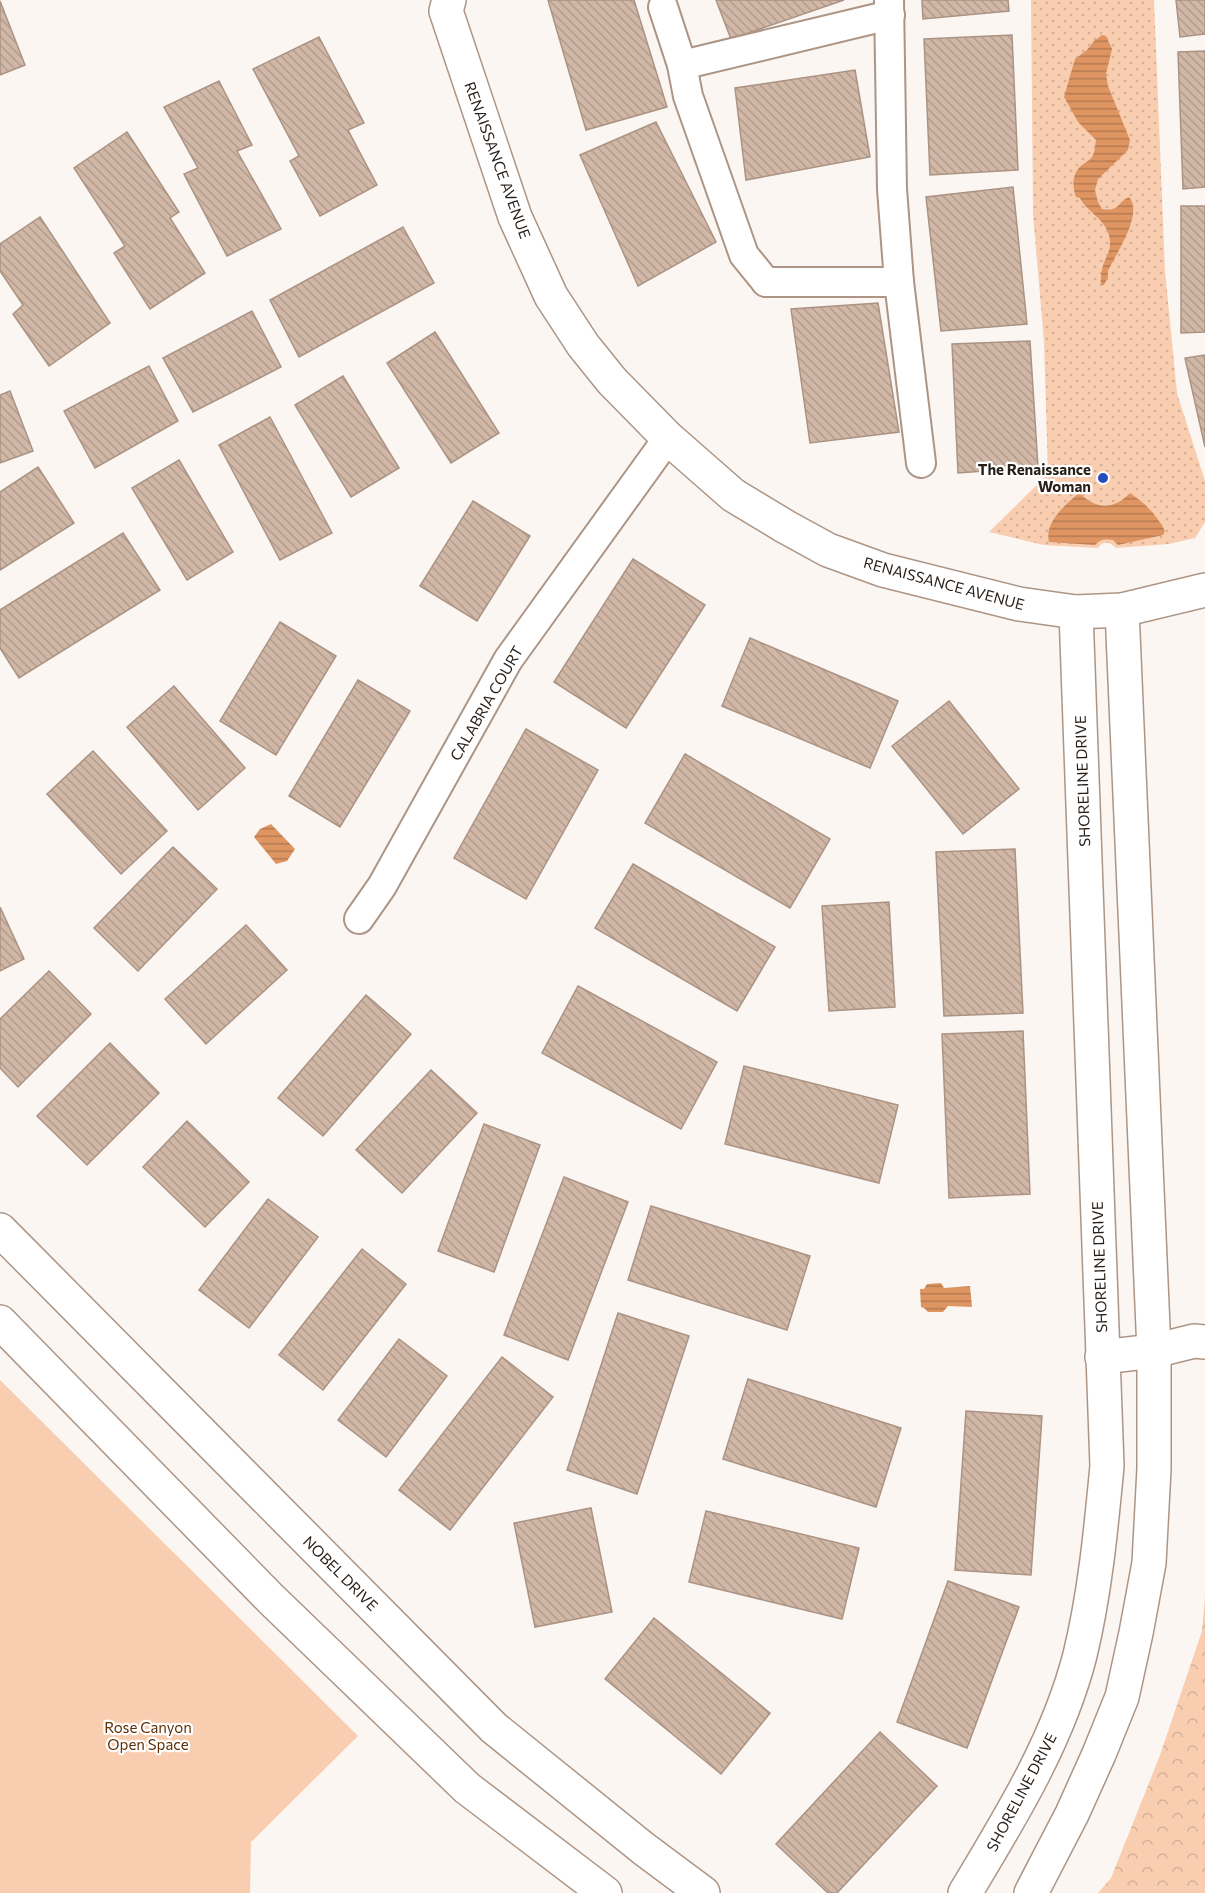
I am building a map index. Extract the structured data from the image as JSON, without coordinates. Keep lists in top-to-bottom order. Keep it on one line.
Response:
{"streets":{"street":["RENAISSANCE AVENUE","CALABRIA COURT","SHORELINE DRIVE","NOBEL DRIVE"]},"crossings":[["RENAISSANCE AVENUE","CALABRIA COURT"],["RENAISSANCE AVENUE","SHORELINE DRIVE"]],"parks":["Rose Canyon Open Space"],"places":["The Renaissance Woman"]}
